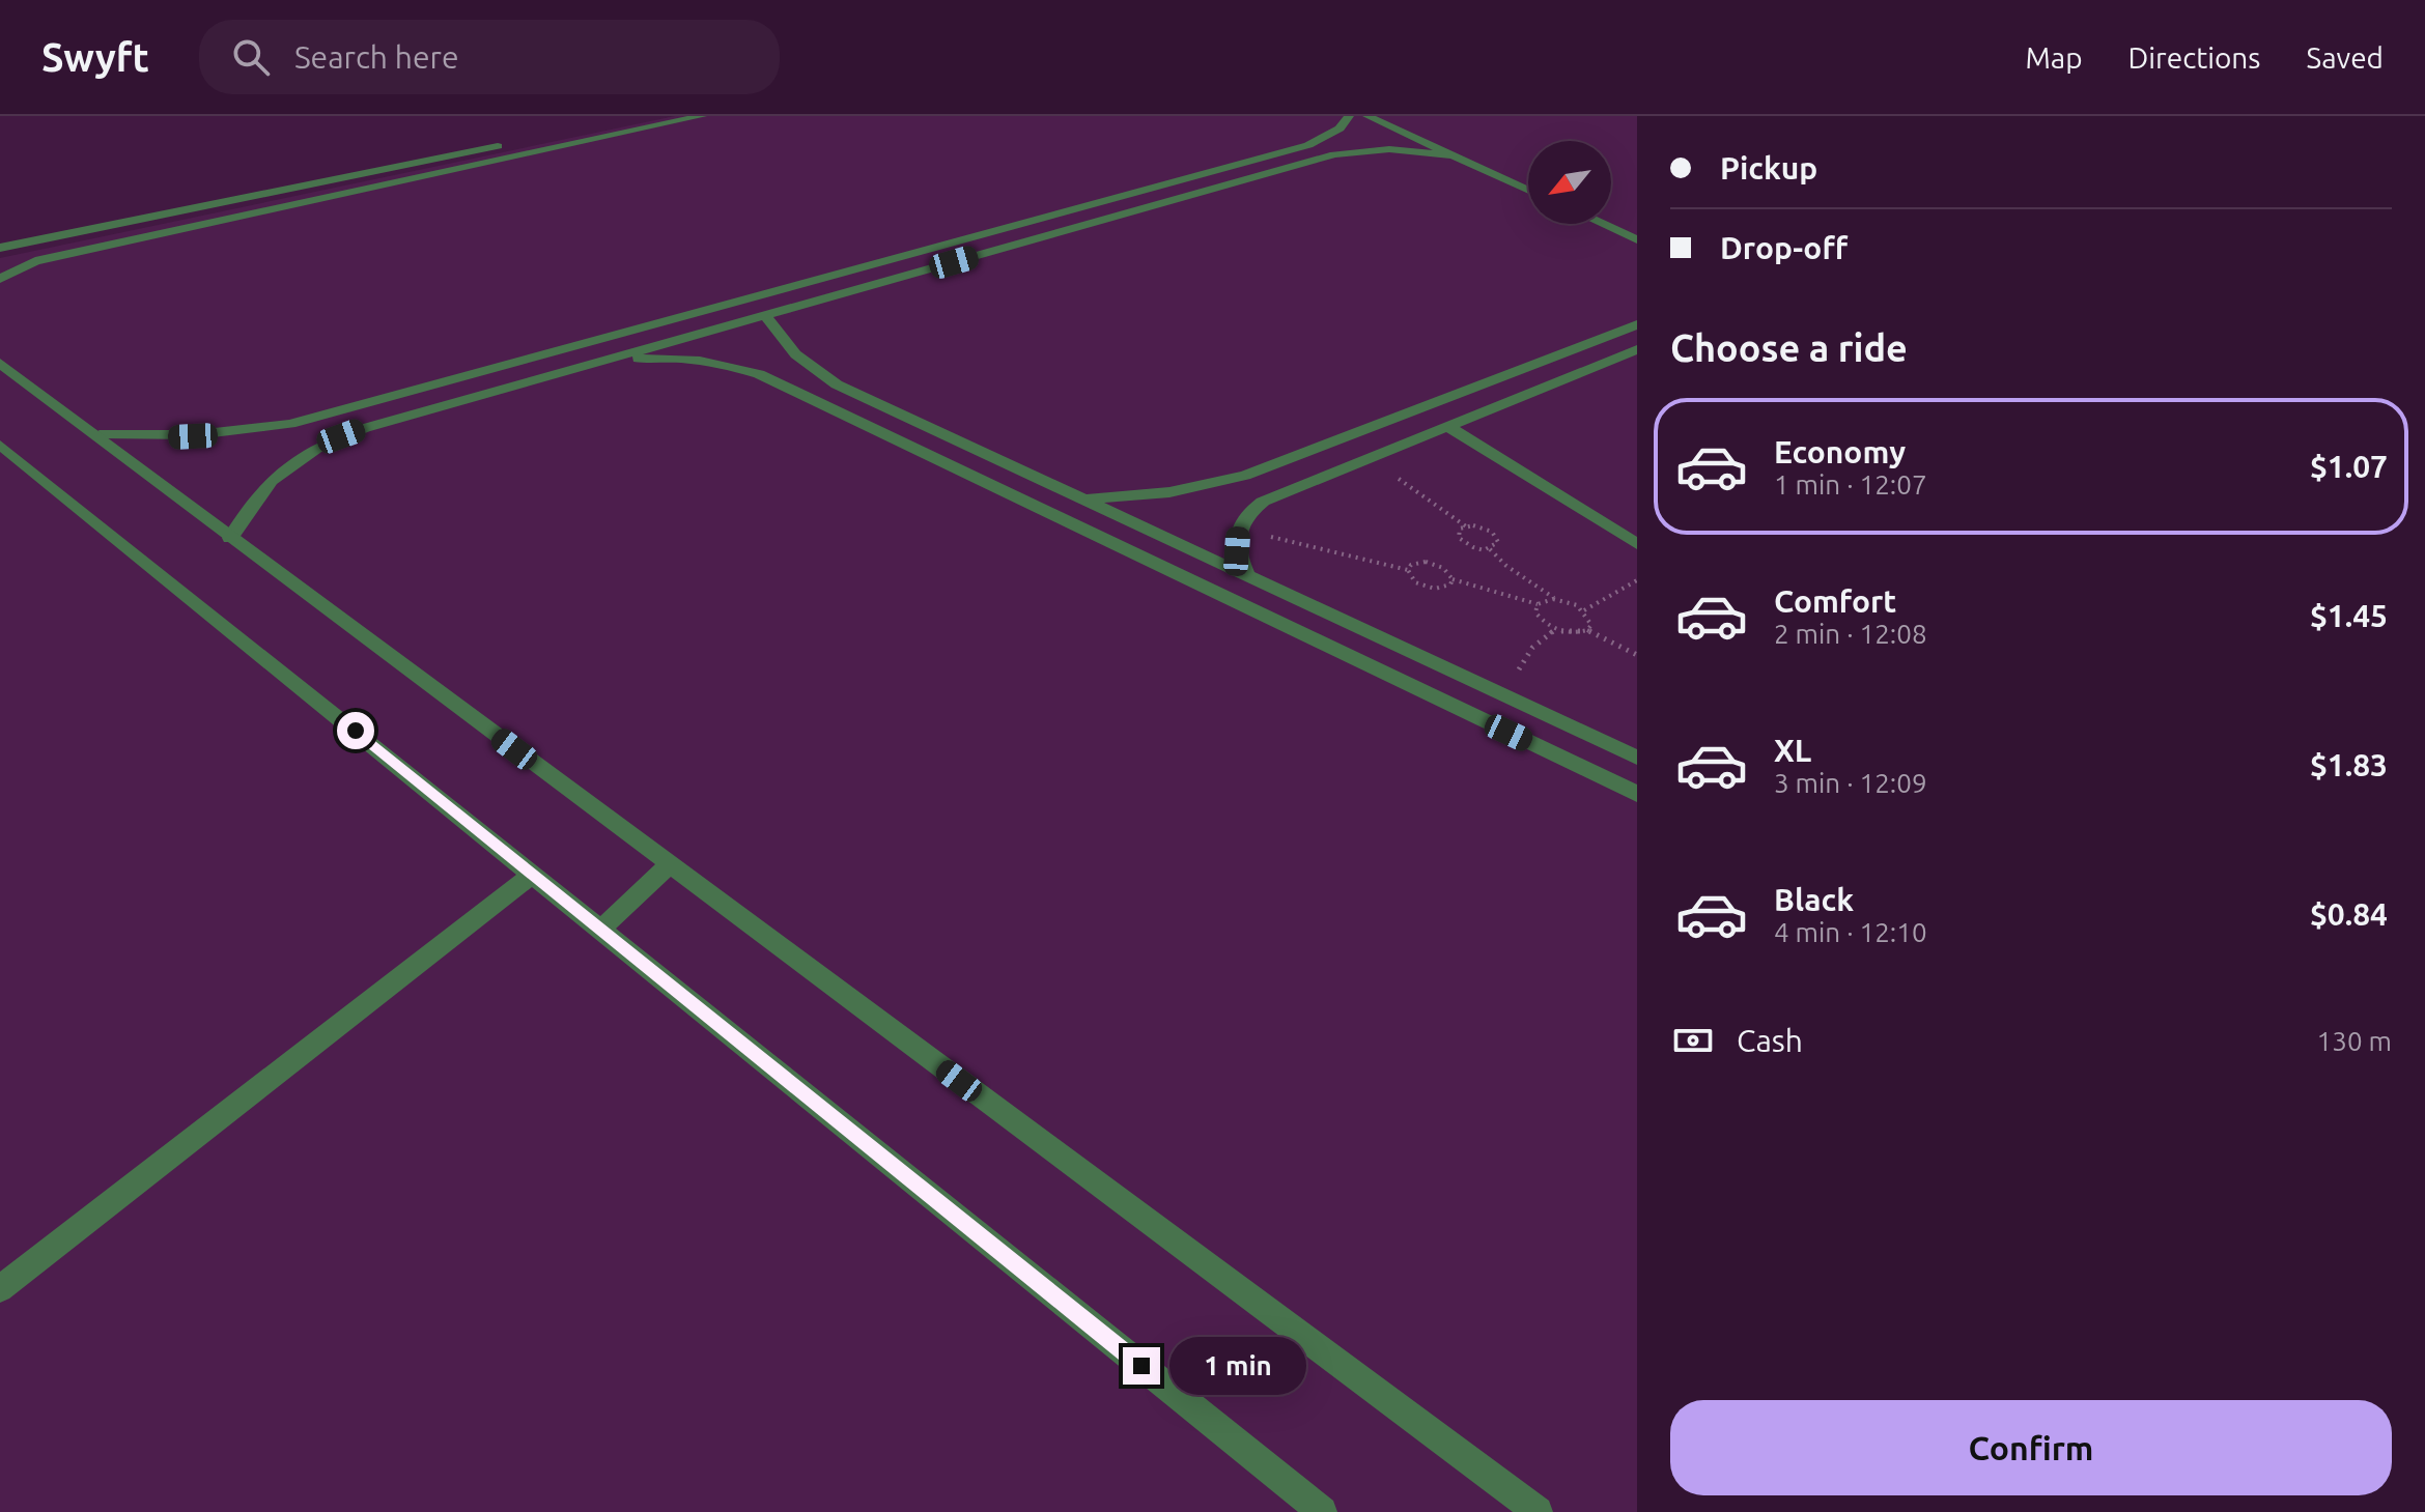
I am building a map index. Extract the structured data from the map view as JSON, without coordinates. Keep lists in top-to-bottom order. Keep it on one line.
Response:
{"north":"bottom left","page":{"header":"Swyft","search":"Search here","nav":["Map","Directions","Saved"],"banner":["Pickup","Drop-off"],"heading":"Choose a ride","list":[{"name":"Economy","note":"1 min · 12:07","value":"$1.07"},{"name":"Comfort","note":"2 min · 12:08","value":"$1.45"},{"name":"XL","note":"3 min · 12:09","value":"$1.83"},{"name":"Black","note":"4 min · 12:10","value":"$0.84"}],"pay":["Cash","130 m"],"bubble":"1 min","buttons":"Confirm"}}
